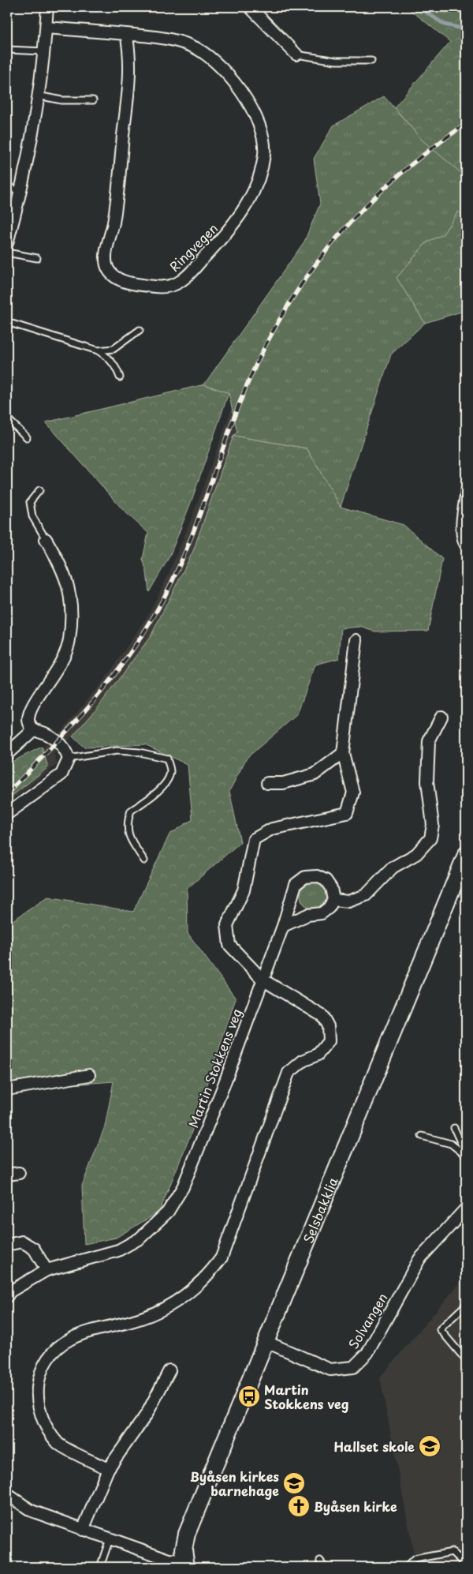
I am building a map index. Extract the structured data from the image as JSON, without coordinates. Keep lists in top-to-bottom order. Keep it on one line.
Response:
{"streets":{"street":["Ringvegen","Martin Stokkens veg","Selsbakklia","Solvangen"]},"crossings":[["Selsbakklia","Solvangen"]],"places":{"bus stop":["Martin Stokkens veg"],"school or university":["Hallset skole","Byåsen kirkes barnehage"],"church":["Byåsen kirke"]}}
